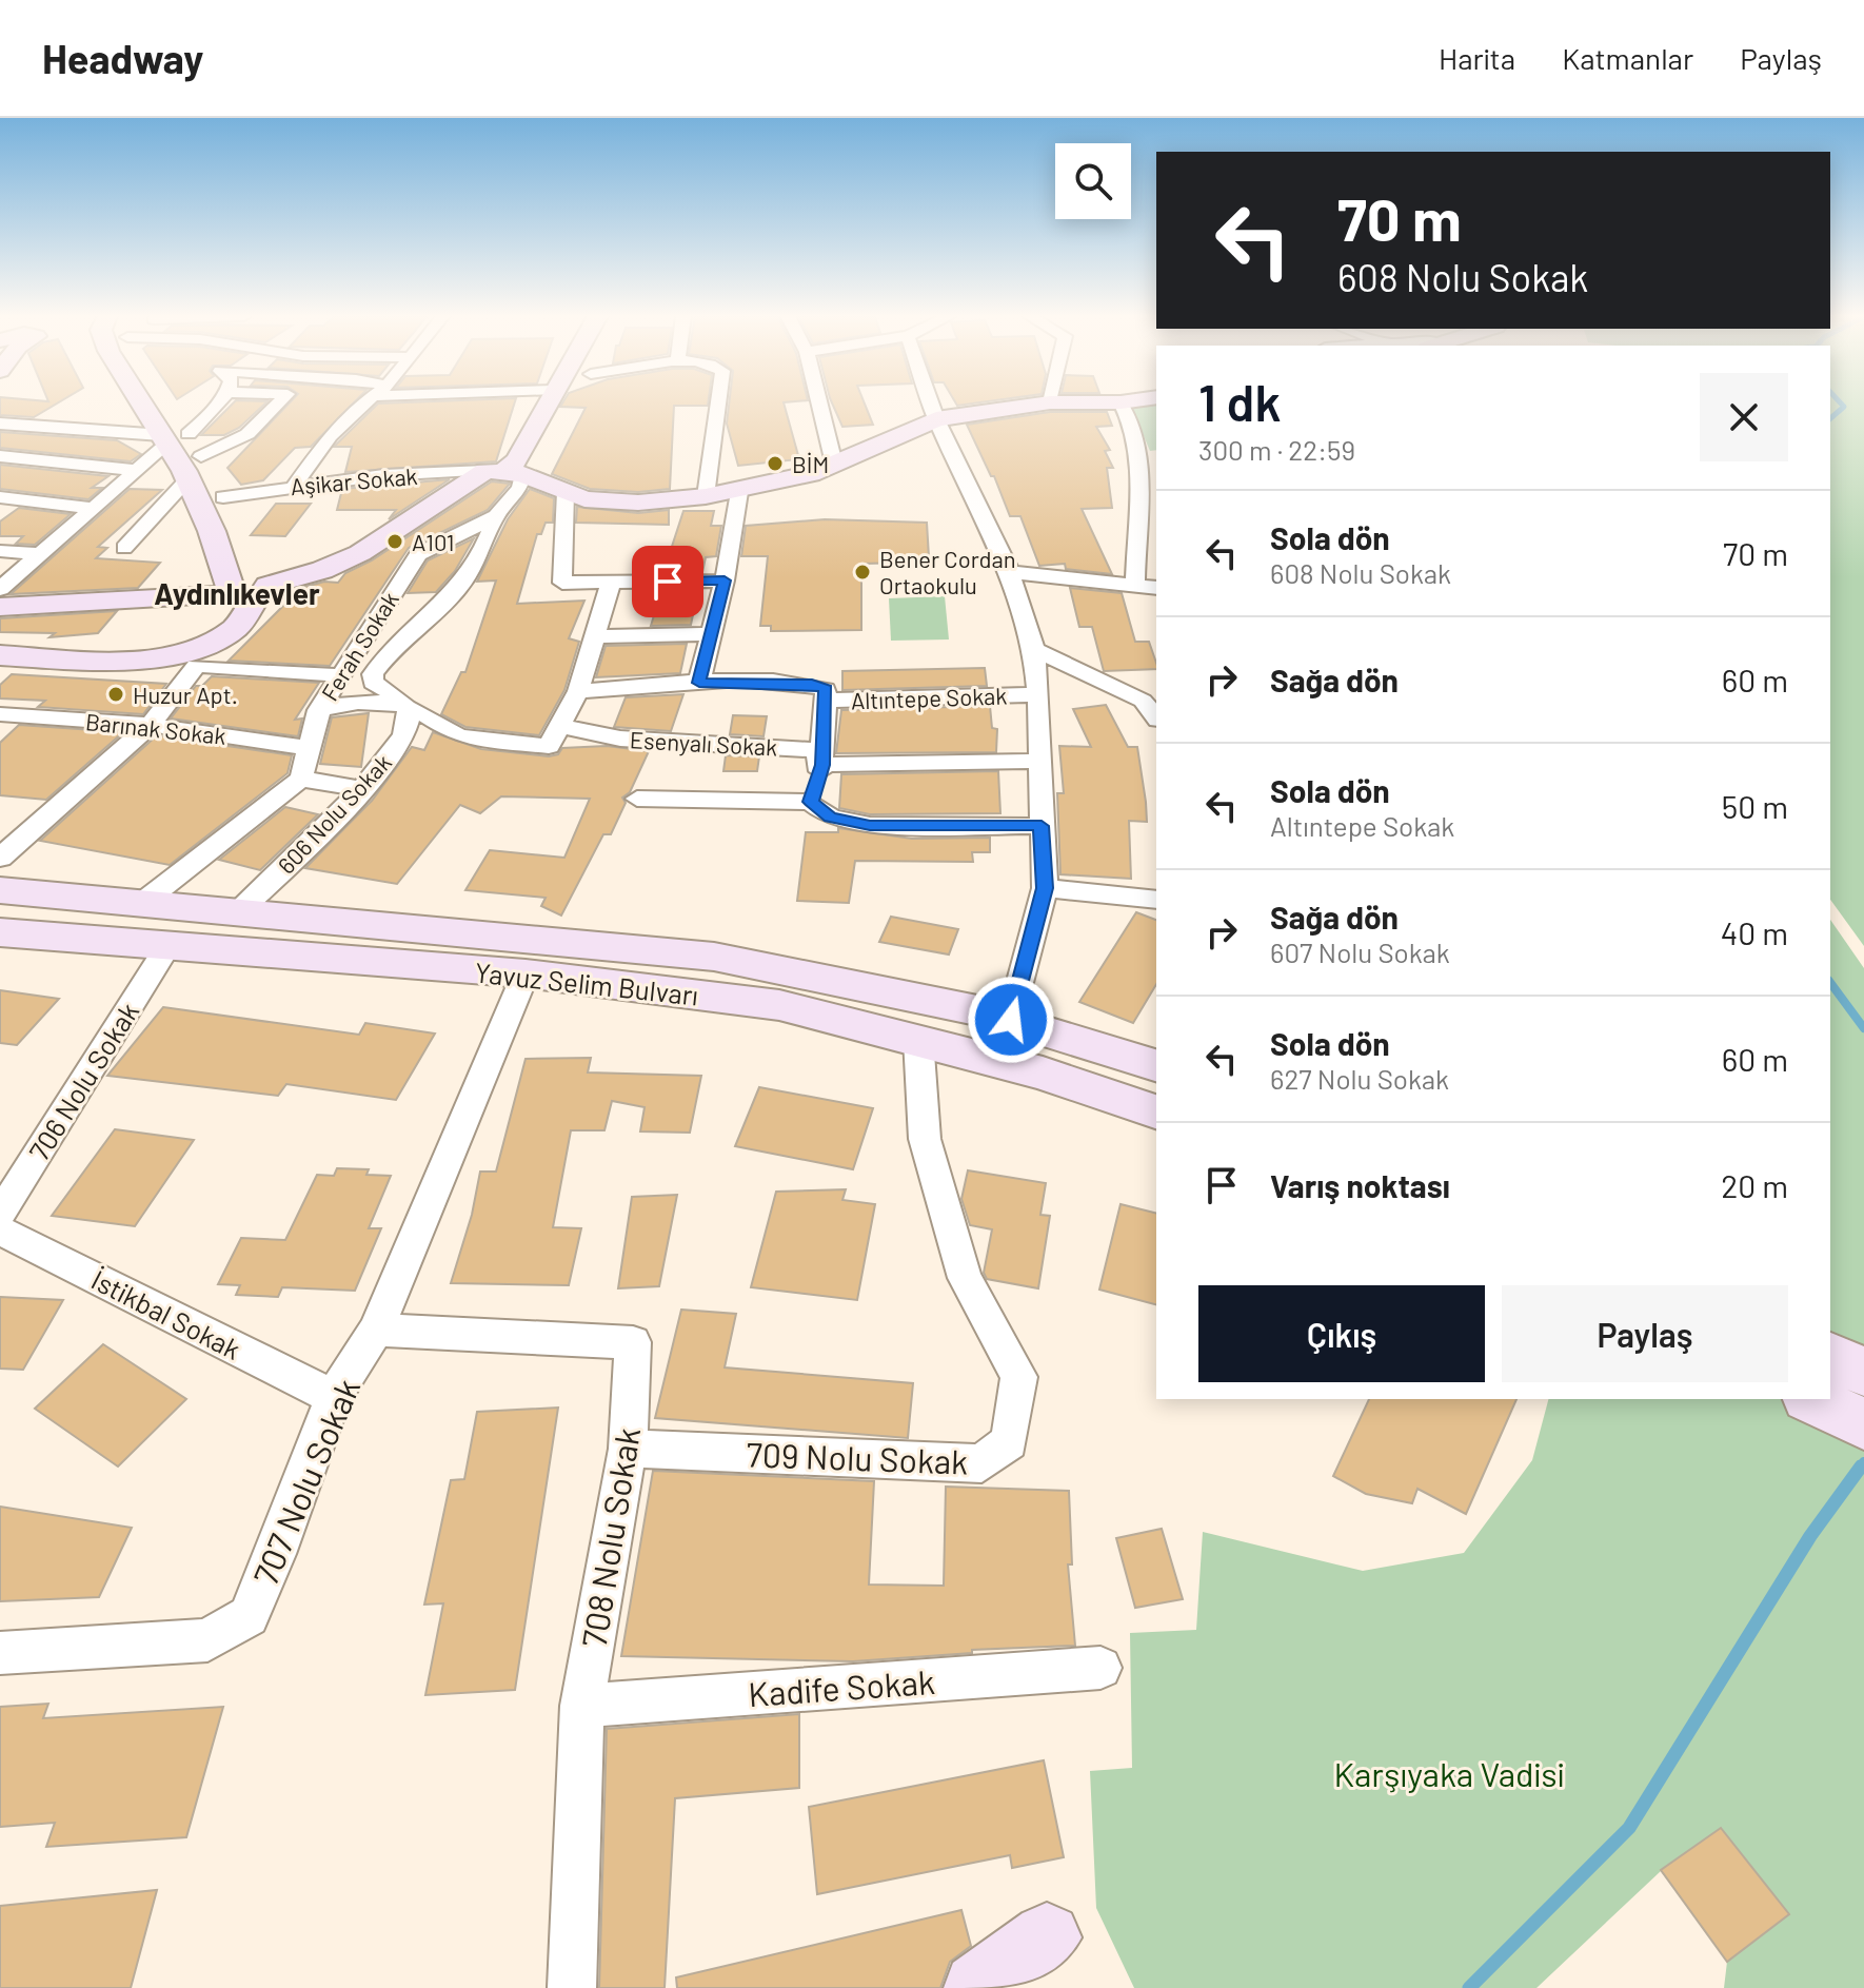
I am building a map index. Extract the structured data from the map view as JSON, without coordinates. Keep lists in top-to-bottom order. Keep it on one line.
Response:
{"streets":{"street":["Aşikar Sokak","Ferah Sokak","Altıntepe Sokak","Barınak Sokak","Esenyalı Sokak","606 Nolu Sokak","Yavuz Selim Bulvarı","706 Nolu Sokak","İstikbal Sokak","709 Nolu Sokak","707 Nolu Sokak","708 Nolu Sokak","Kadife Sokak"]},"crossings":[["Ferah Sokak","Barınak Sokak"],["606 Nolu Sokak","Yavuz Selim Bulvarı"],["Yavuz Selim Bulvarı","706 Nolu Sokak"],["Yavuz Selim Bulvarı","709 Nolu Sokak"],["Yavuz Selim Bulvarı","707 Nolu Sokak"],["İstikbal Sokak","707 Nolu Sokak"],["709 Nolu Sokak","708 Nolu Sokak"],["707 Nolu Sokak","708 Nolu Sokak"],["708 Nolu Sokak","Kadife Sokak"]],"districts":["Aydınlıkevler"],"parks":["Karşıyaka Vadisi"],"places":["BİM","A101","Bener Cordan Ortaokulu","Huzur Apt."],"page":{"header":"Headway","nav":["Harita","Katmanlar","Paylaş"],"turn":["70 m","608 Nolu Sokak"],"heading":["1 dk","300 m · 22:59"],"list":[{"name":"Sola dön","note":"608 Nolu Sokak","value":"70 m"},{"name":"Sağa dön","value":"60 m"},{"name":"Sola dön","note":"Altıntepe Sokak","value":"50 m"},{"name":"Sağa dön","note":"607 Nolu Sokak","value":"40 m"},{"name":"Sola dön","note":"627 Nolu Sokak","value":"60 m"},{"name":"Varış noktası","value":"20 m"}],"buttons":["Çıkış","Paylaş"]}}
